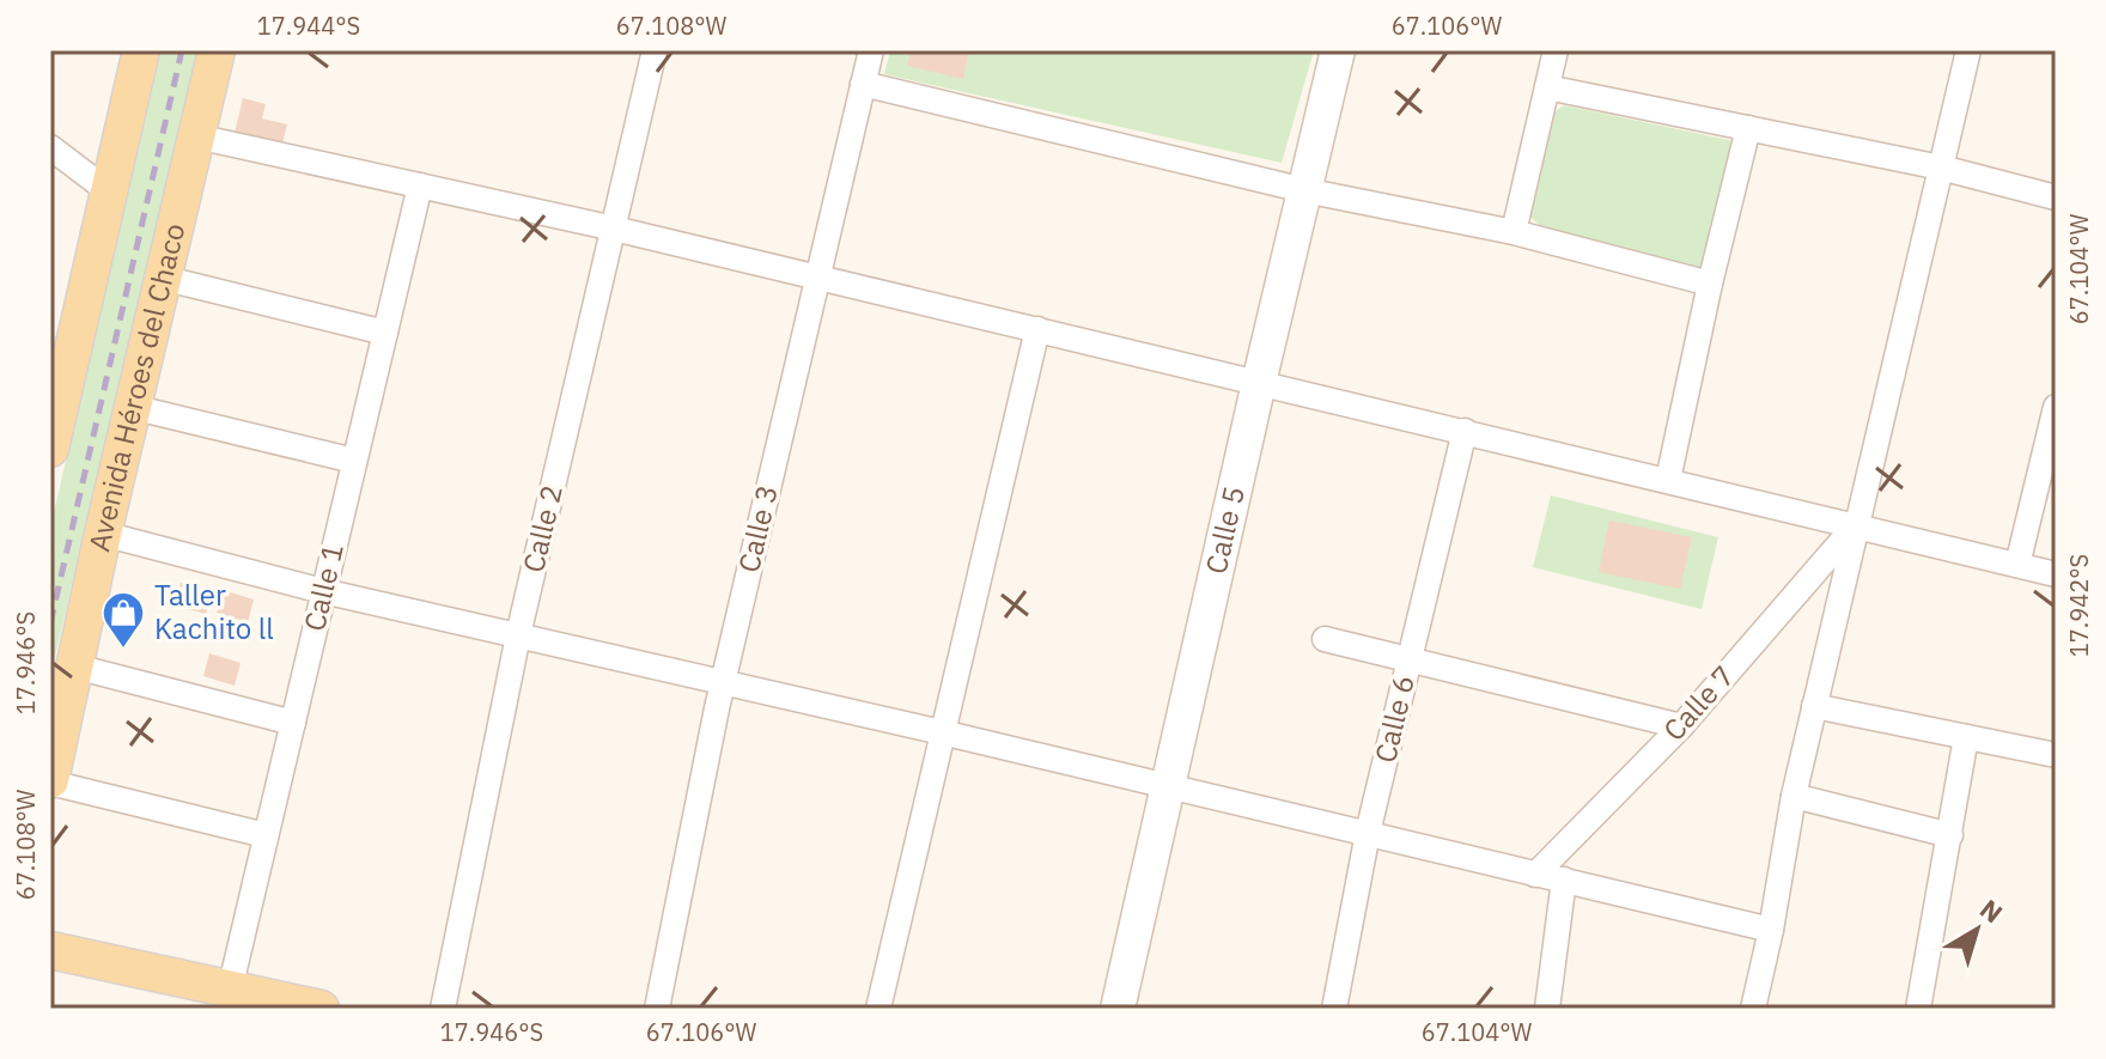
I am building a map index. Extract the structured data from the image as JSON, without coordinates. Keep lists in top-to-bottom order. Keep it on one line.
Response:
{"streets":{"main road":["Avenida Héroes del Chaco","Calle 5"],"street":["Calle 2","Calle 3","Calle 1","Calle 7","Calle 6"]},"places":{"shop":["Taller Kachito ll"]},"north":"top right","coordinates":["17.944°S","67.108°W","67.106°W","67.104°W","17.942°S","17.946°S"]}
